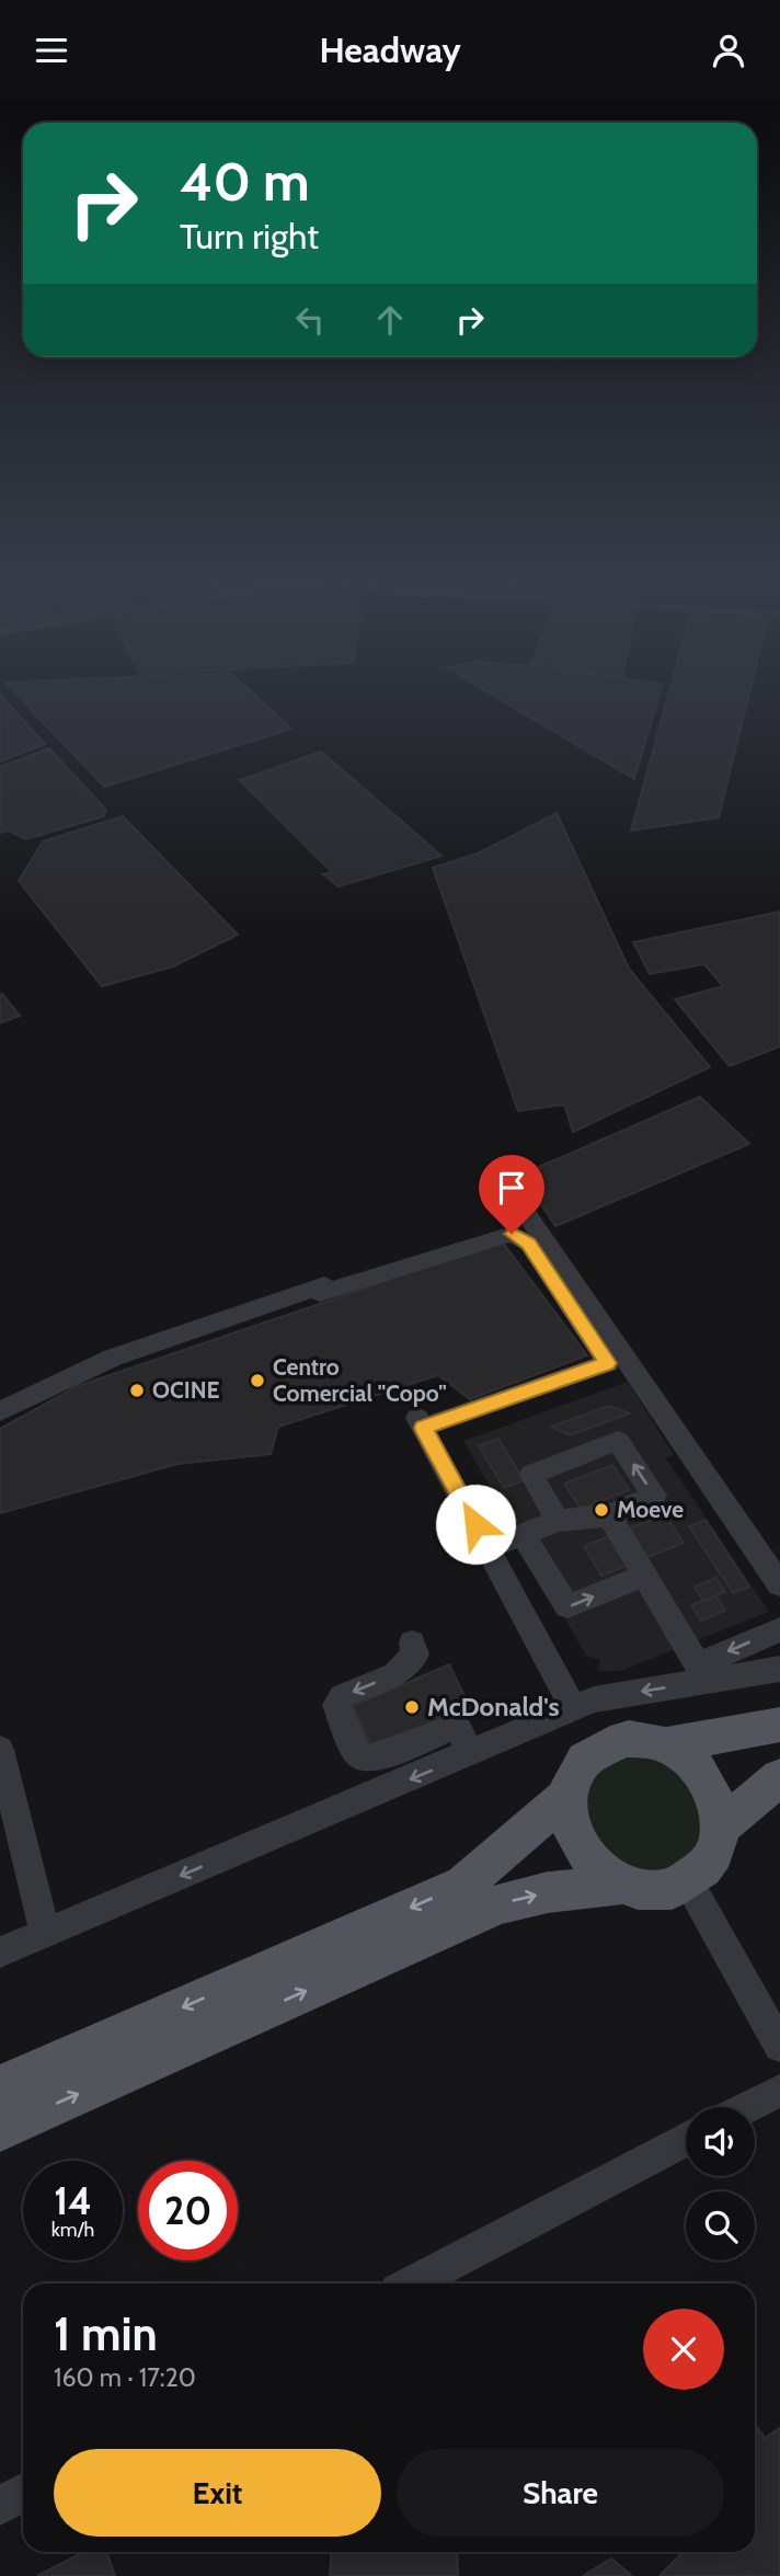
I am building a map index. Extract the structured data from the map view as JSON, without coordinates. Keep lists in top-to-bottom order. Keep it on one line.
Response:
{"places":["Centro Comercial \"Copo\"","OCINE","Moeve","McDonald's"],"page":{"header":"Headway","turn":["40 m","Turn right"],"speed":"14 km/h","limit":"20","heading":["1 min","160 m · 17:20"],"buttons":["Exit","Share"]}}
